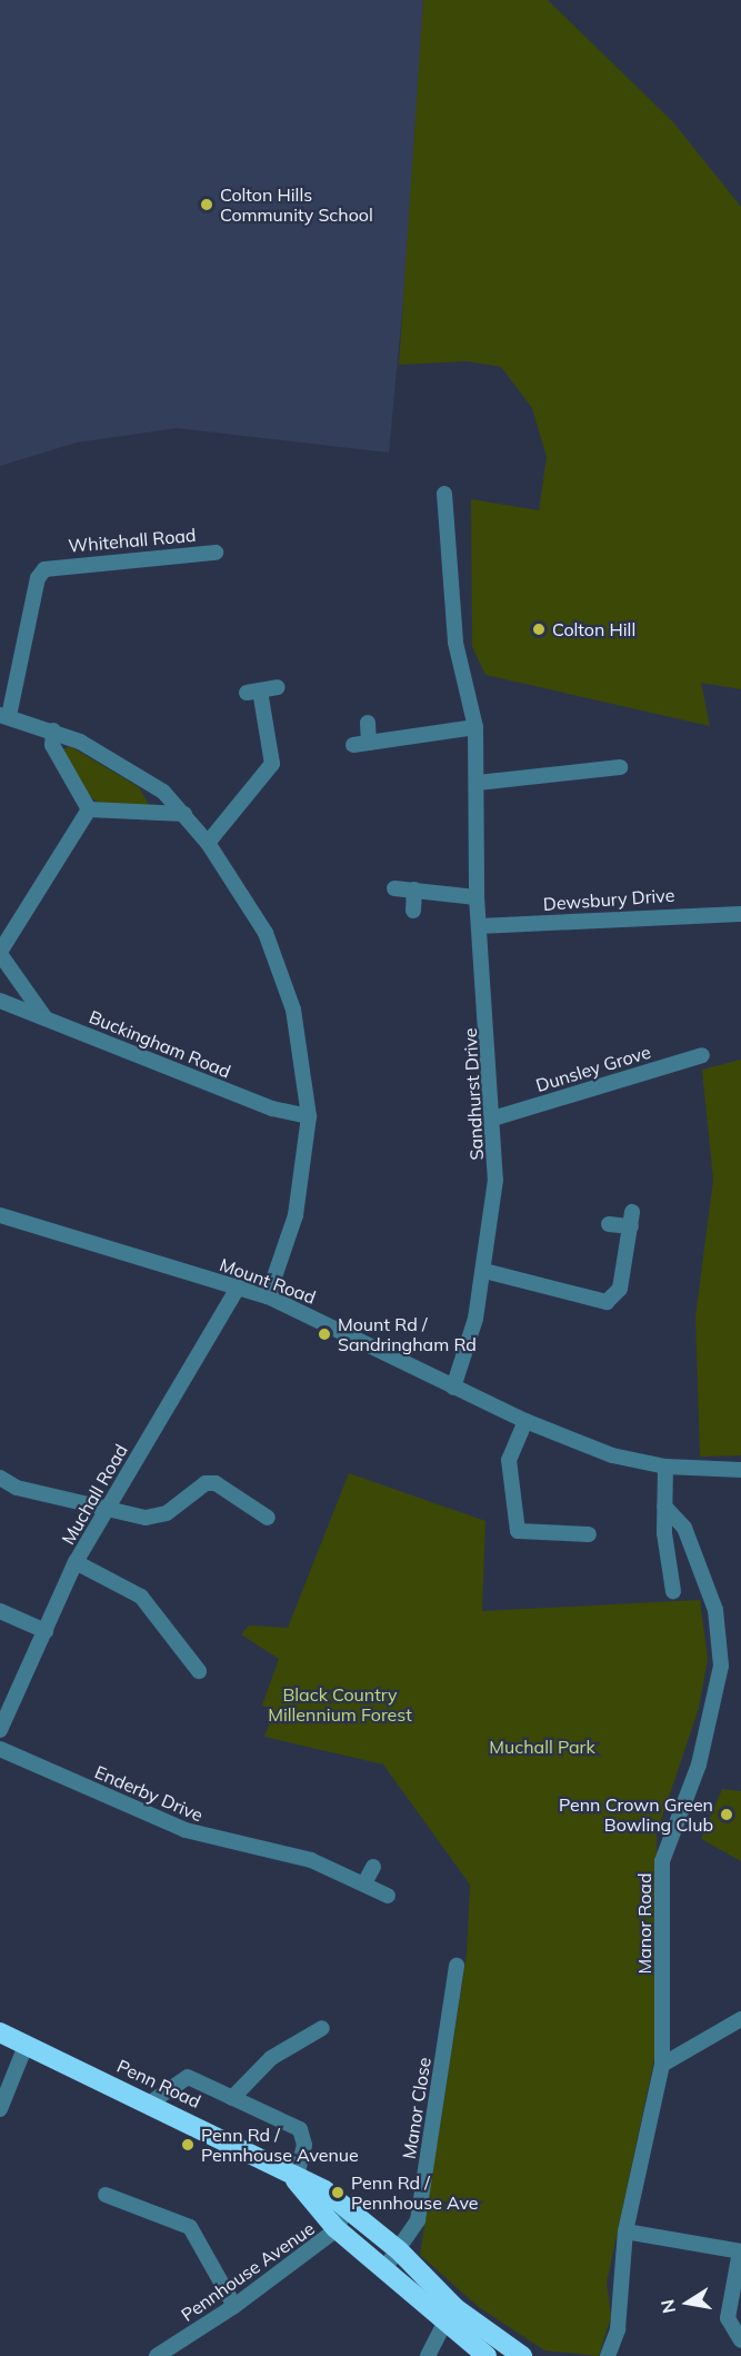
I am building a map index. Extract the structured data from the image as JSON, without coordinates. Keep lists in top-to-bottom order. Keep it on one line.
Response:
{"streets":{"highway":["Penn Road"],"street":["Whitehall Road","Dewsbury Drive","Buckingham Road","Dunsley Grove","Sandhurst Drive","Mount Road","Muchall Road","Enderby Drive","Manor Road","Manor Close","Pennhouse Avenue"]},"crossings":[["Dewsbury Drive","Sandhurst Drive"],["Dunsley Grove","Sandhurst Drive"],["Sandhurst Drive","Mount Road"],["Mount Road","Muchall Road"],["Penn Road","Manor Close"],["Penn Road","Pennhouse Avenue"]],"parks":["Black Country Millennium Forest","Muchall Park"],"places":["Colton Hills Community School","Colton Hill","Mount Rd / Sandringham Rd","Penn Crown Green Bowling Club","Penn Rd / Pennhouse Avenue","Penn Rd / Pennhouse Ave"],"north":"left"}
